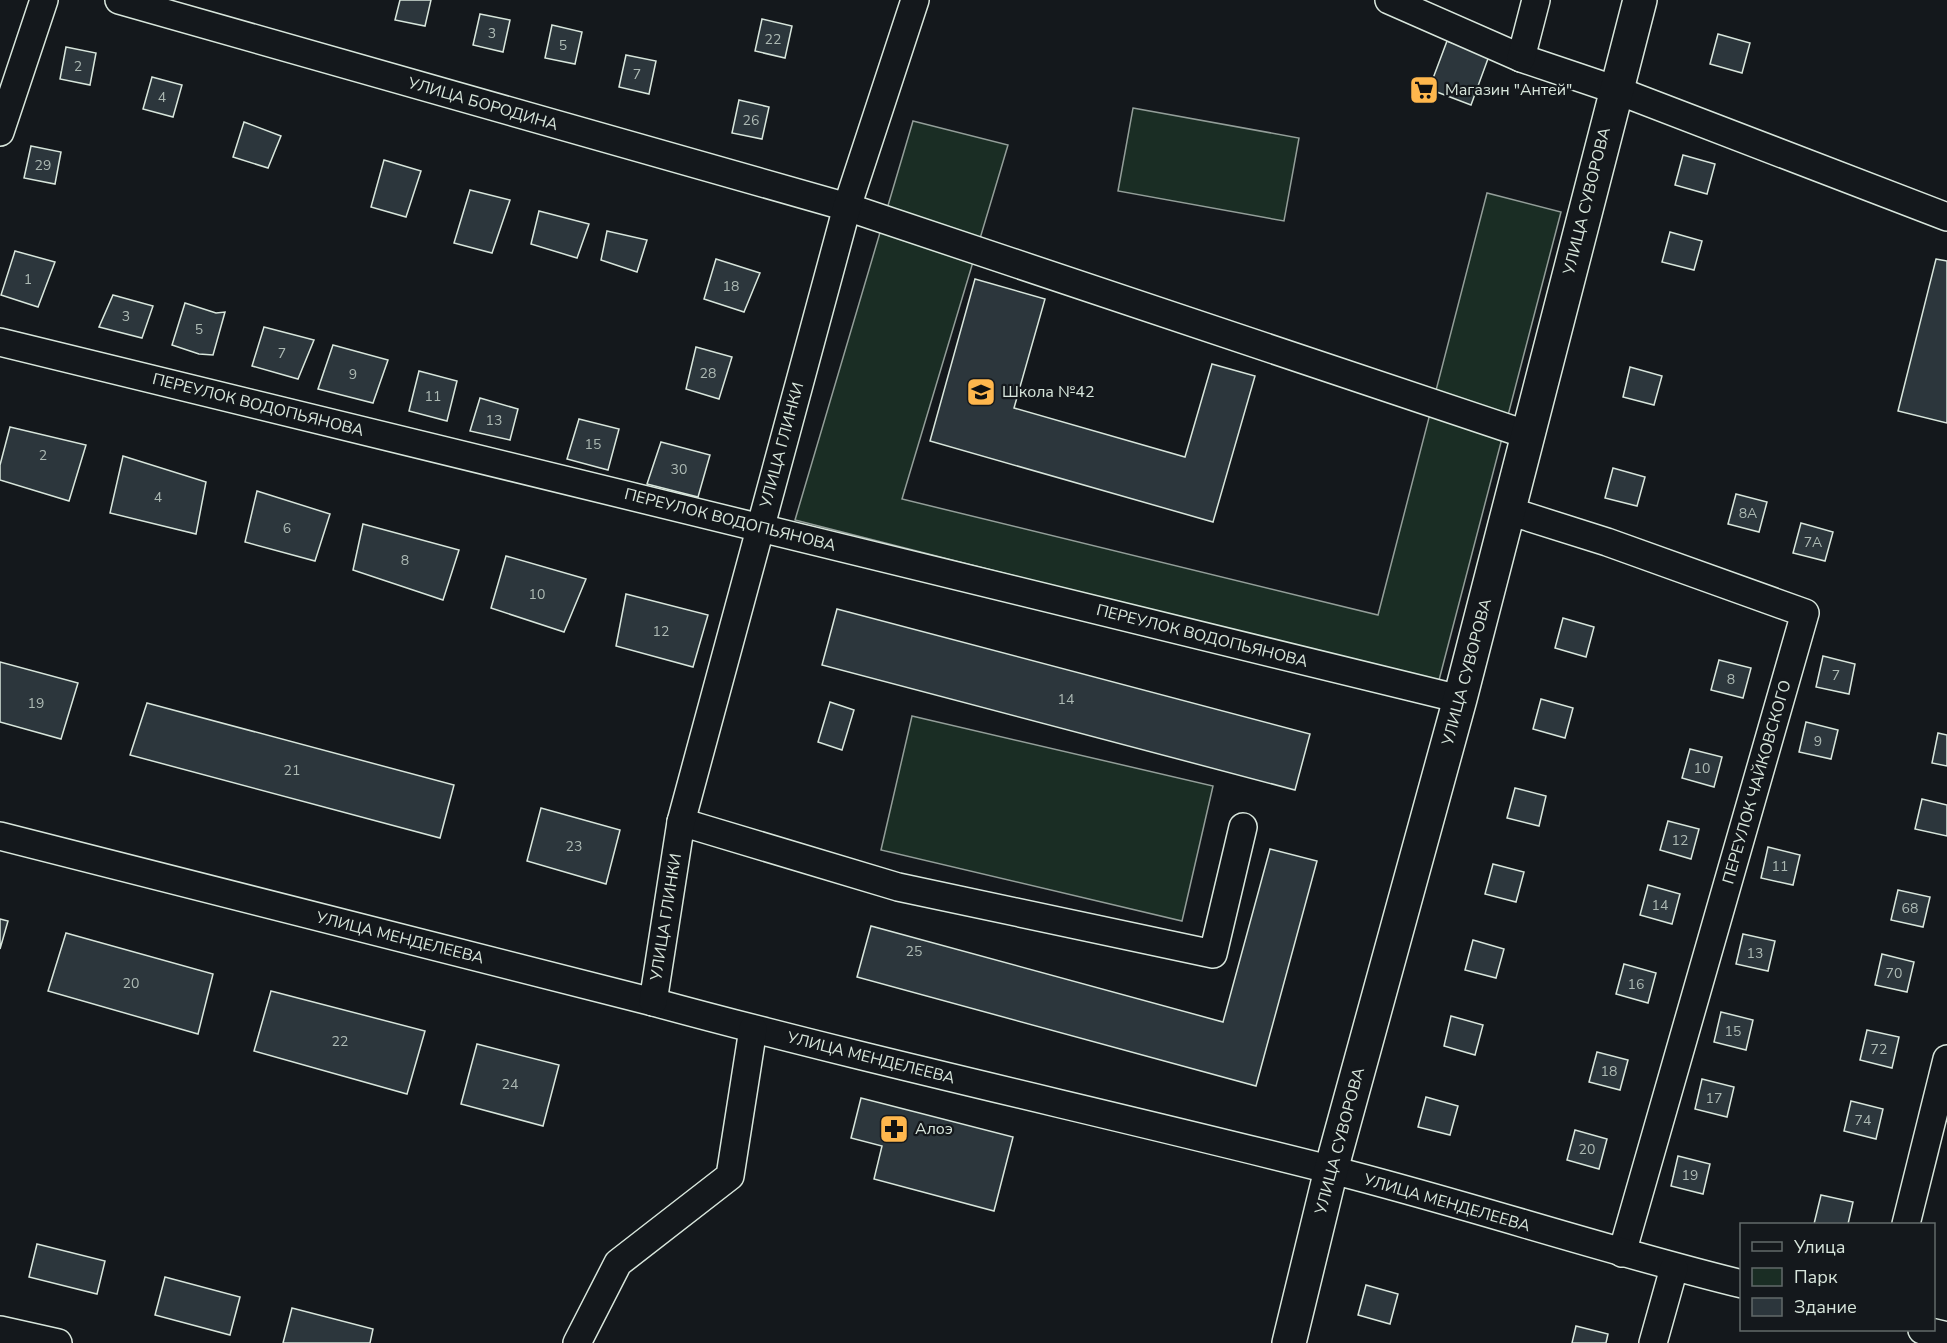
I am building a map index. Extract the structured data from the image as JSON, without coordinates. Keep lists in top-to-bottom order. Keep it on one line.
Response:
{"streets":{"street":["УЛИЦА БОРОДИНА","УЛИЦА СУВОРОВА","ПЕРЕУЛОК ВОДОПЬЯНОВА","УЛИЦА ГЛИНКИ","ПЕРЕУЛОК ЧАЙКОВСКОГО","УЛИЦА МЕНДЕЛЕЕВА"]},"crossings":[["УЛИЦА БОРОДИНА","УЛИЦА СУВОРОВА"],["УЛИЦА БОРОДИНА","УЛИЦА ГЛИНКИ"],["УЛИЦА СУВОРОВА","ПЕРЕУЛОК ВОДОПЬЯНОВА"],["УЛИЦА СУВОРОВА","ПЕРЕУЛОК ЧАЙКОВСКОГО"],["УЛИЦА СУВОРОВА","УЛИЦА МЕНДЕЛЕЕВА"],["ПЕРЕУЛОК ВОДОПЬЯНОВА","УЛИЦА ГЛИНКИ"],["УЛИЦА ГЛИНКИ","УЛИЦА МЕНДЕЛЕЕВА"],["ПЕРЕУЛОК ЧАЙКОВСКОГО","УЛИЦА МЕНДЕЛЕЕВА"]],"places":{"supermarket":["Магазин \"Антей\""],"school or university":["Школа №42"],"pharmacy":["Алоэ"]},"house_numbers":["3","22","5","2","7","4","26","29","1","18","3","5","7","28","9","11","13","15","2","30","4","8А","6","7А","8","10","12","7","8","14","19","9","10","21","12","23","11","14","68","25","13","70","20","16","15","22","72","18","24","17","74","20","19"],"legend":["Улица","Парк","Здание"]}
